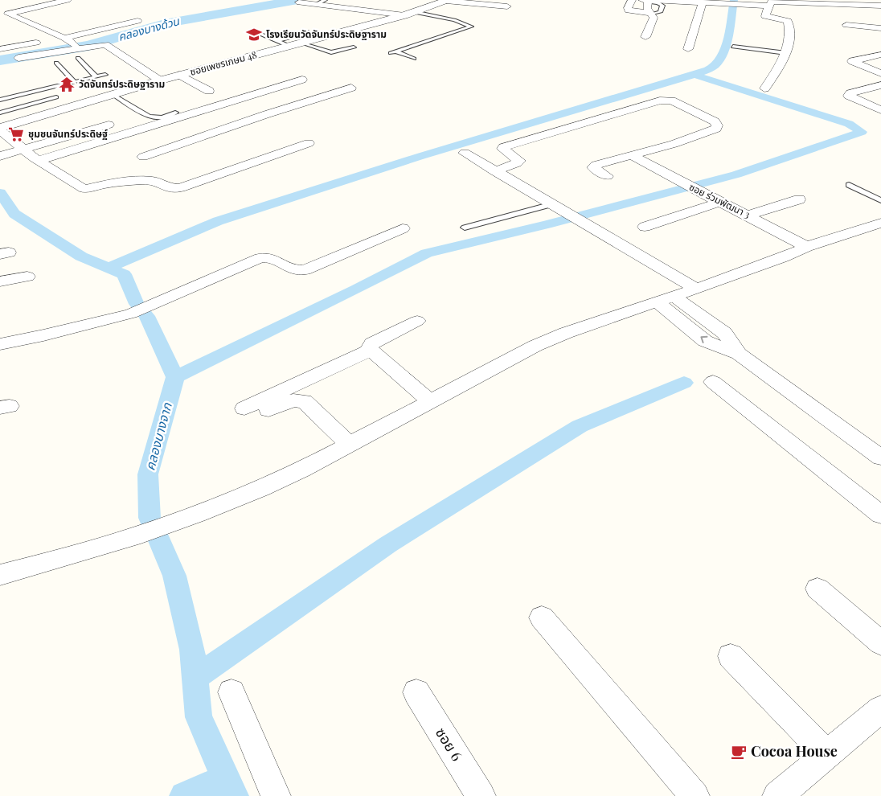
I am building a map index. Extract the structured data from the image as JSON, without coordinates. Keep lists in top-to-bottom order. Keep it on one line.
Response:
{"streets":{"street":["ซอยเพชรเกษม 48","ซอย ร่วมพัฒนา 3","ซอย 6"]},"water":["คลองบางด้วน","คลองบางจาก"],"places":{"school or university":["โรงเรียนวัดจันทร์ประดิษฐาราม"],"temple":["วัดจันทร์ประดิษฐาราม"],"supermarket":["ชุมชนจันทร์ประดิษฐ์"],"cafe":["Cocoa House"]}}
